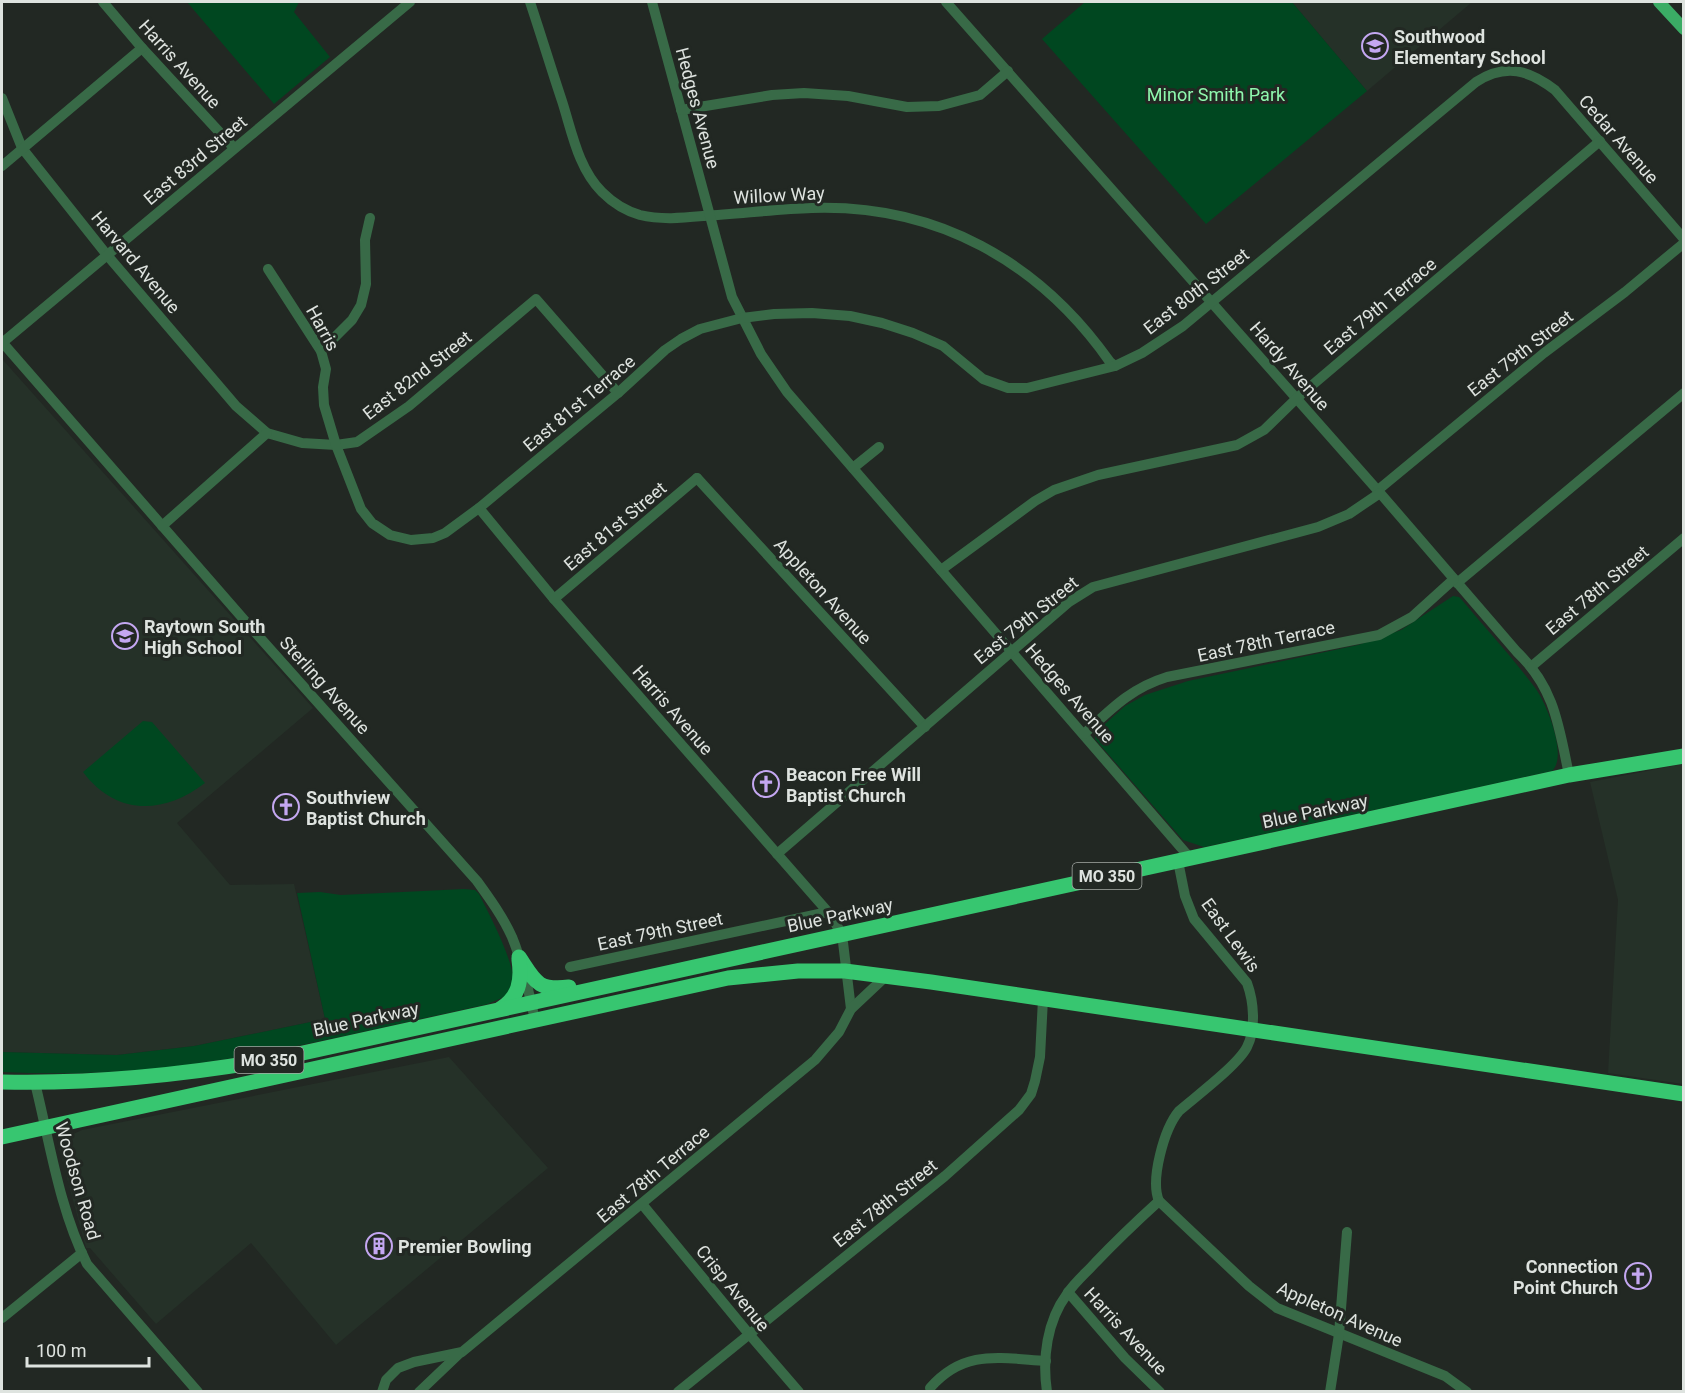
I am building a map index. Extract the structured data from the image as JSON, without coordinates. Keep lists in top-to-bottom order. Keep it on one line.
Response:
{"streets":{"highway":["Blue Parkway","MO 350"],"street":["Harris Avenue","Hedges Avenue","Cedar Avenue","East 83rd Street","Willow Way","Harvard Avenue","East 80th Street","East 79th Terrace","Harris","East 79th Street","Hardy Avenue","East 82nd Street","East 81st Terrace","East 81st Street","East 78th Street","Appleton Avenue","East 78th Terrace","Sterling Avenue","East Lewis","Woodson Road","Crisp Avenue"]},"crossings":[["Harris Avenue","East 83rd Street"],["Harris Avenue","East 79th Street"],["Harris Avenue","East 81st Terrace"],["Harris Avenue","East 81st Street"],["Harris Avenue","Blue Parkway"],["Hedges Avenue","Willow Way"],["Hedges Avenue","East 80th Street"],["Hedges Avenue","East 79th Terrace"],["Hedges Avenue","East 79th Street"],["Hedges Avenue","East 81st Terrace"],["Hedges Avenue","East 78th Terrace"],["Hedges Avenue","Blue Parkway"],["Hedges Avenue","East Lewis"],["Cedar Avenue","East 80th Street"],["Cedar Avenue","East 79th Terrace"],["East 83rd Street","Harvard Avenue"],["East 83rd Street","Sterling Avenue"],["Willow Way","East 80th Street"],["Harvard Avenue","East 82nd Street"],["East 80th Street","Hardy Avenue"],["East 80th Street","East 81st Terrace"],["East 79th Terrace","Hardy Avenue"],["Harris","East 82nd Street"],["Harris","East 81st Terrace"],["East 79th Street","Hardy Avenue"],["East 79th Street","Appleton Avenue"],["Hardy Avenue","East 78th Street"],["Hardy Avenue","East 78th Terrace"],["Hardy Avenue","Blue Parkway"],["East 82nd Street","East 81st Terrace"],["East 81st Street","Appleton Avenue"],["East 78th Street","Blue Parkway"],["East 78th Street","Crisp Avenue"],["East 78th Terrace","Blue Parkway"],["East 78th Terrace","Crisp Avenue"],["Sterling Avenue","Blue Parkway"],["Blue Parkway","East Lewis"],["Blue Parkway","Woodson Road"]],"parks":["Minor Smith Park"],"places":{"school or university":["Southwood Elementary School","Raytown South High School"],"church":["Beacon Free Will Baptist Church","Southview Baptist Church","Connection Point Church"],"building":["Premier Bowling"]},"scale_bar":"100 m"}
